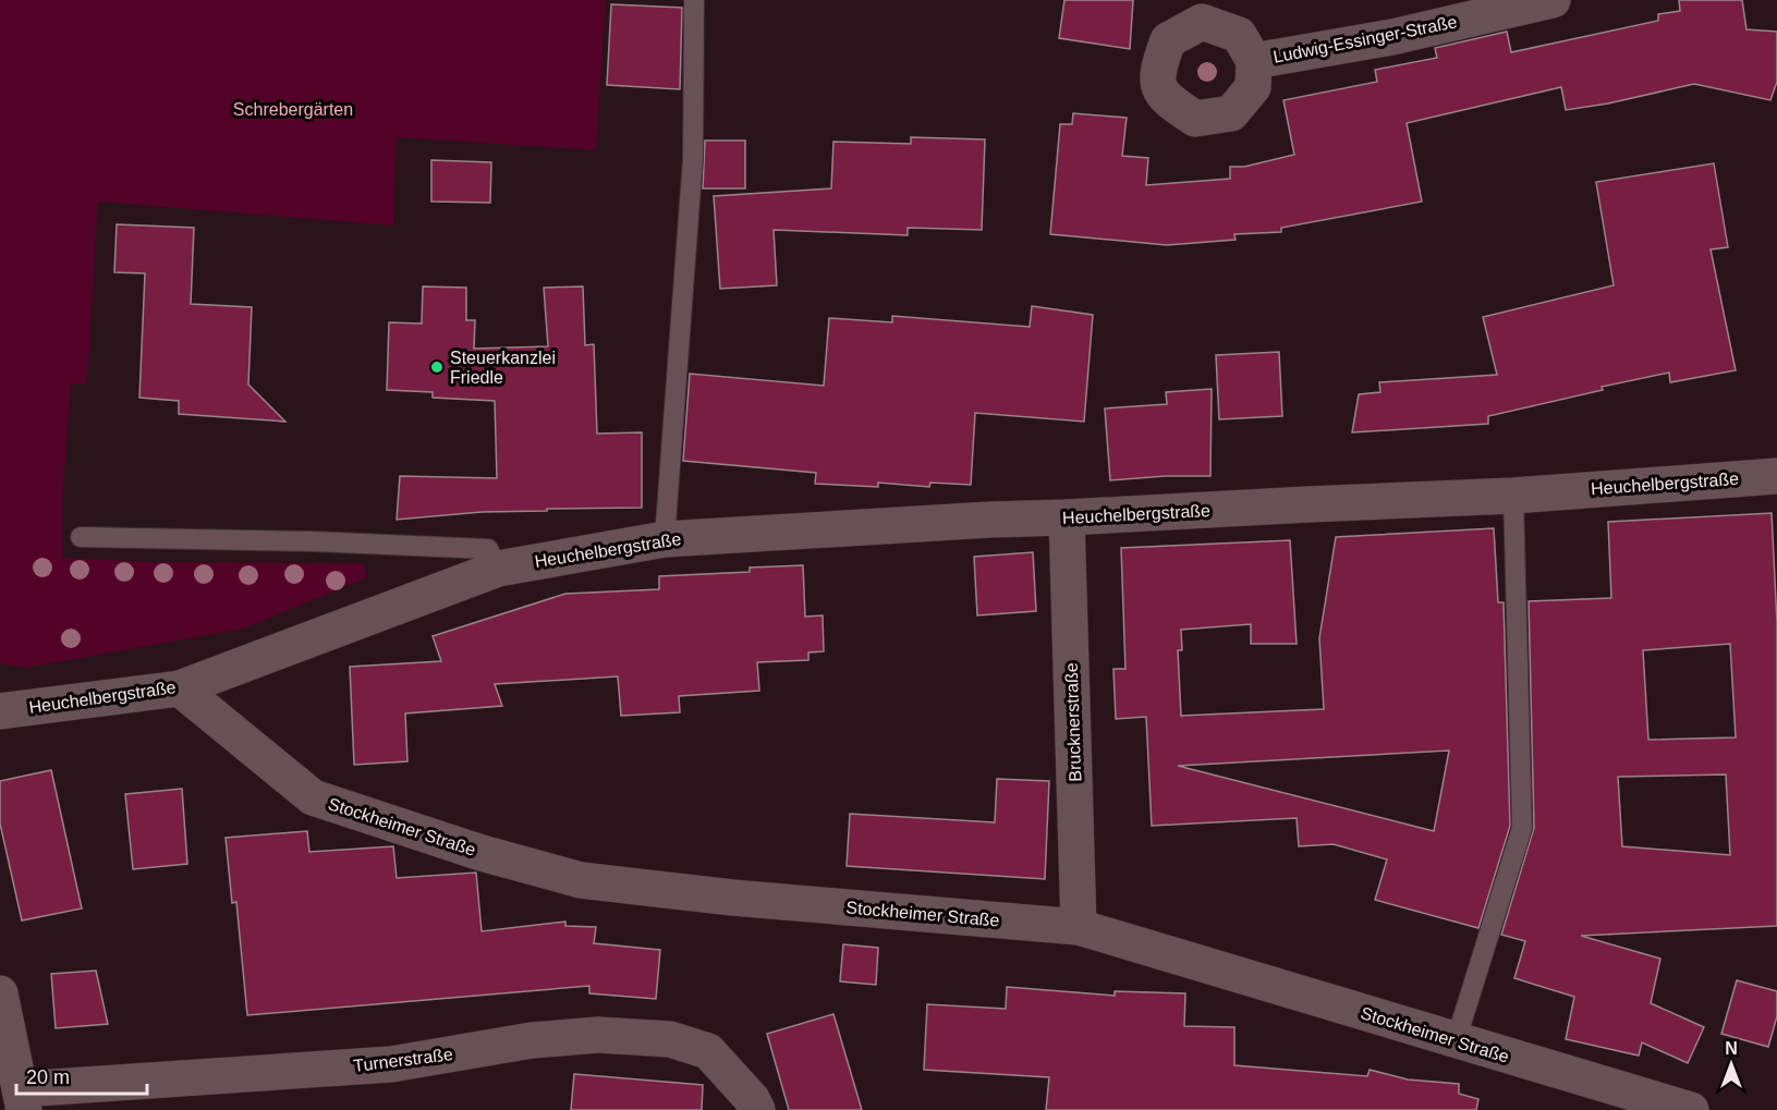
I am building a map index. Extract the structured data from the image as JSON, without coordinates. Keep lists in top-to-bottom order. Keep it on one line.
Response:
{"streets":{"street":["Ludwig-Essinger-Straße","Heuchelbergstraße","Brucknerstraße","Stockheimer Straße","Turnerstraße"]},"crossings":[["Heuchelbergstraße","Brucknerstraße"],["Heuchelbergstraße","Stockheimer Straße"],["Brucknerstraße","Stockheimer Straße"]],"parks":["Schrebergärten"],"places":["Steuerkanzlei Friedle"],"scale_bar":"20 m","north":"top"}
